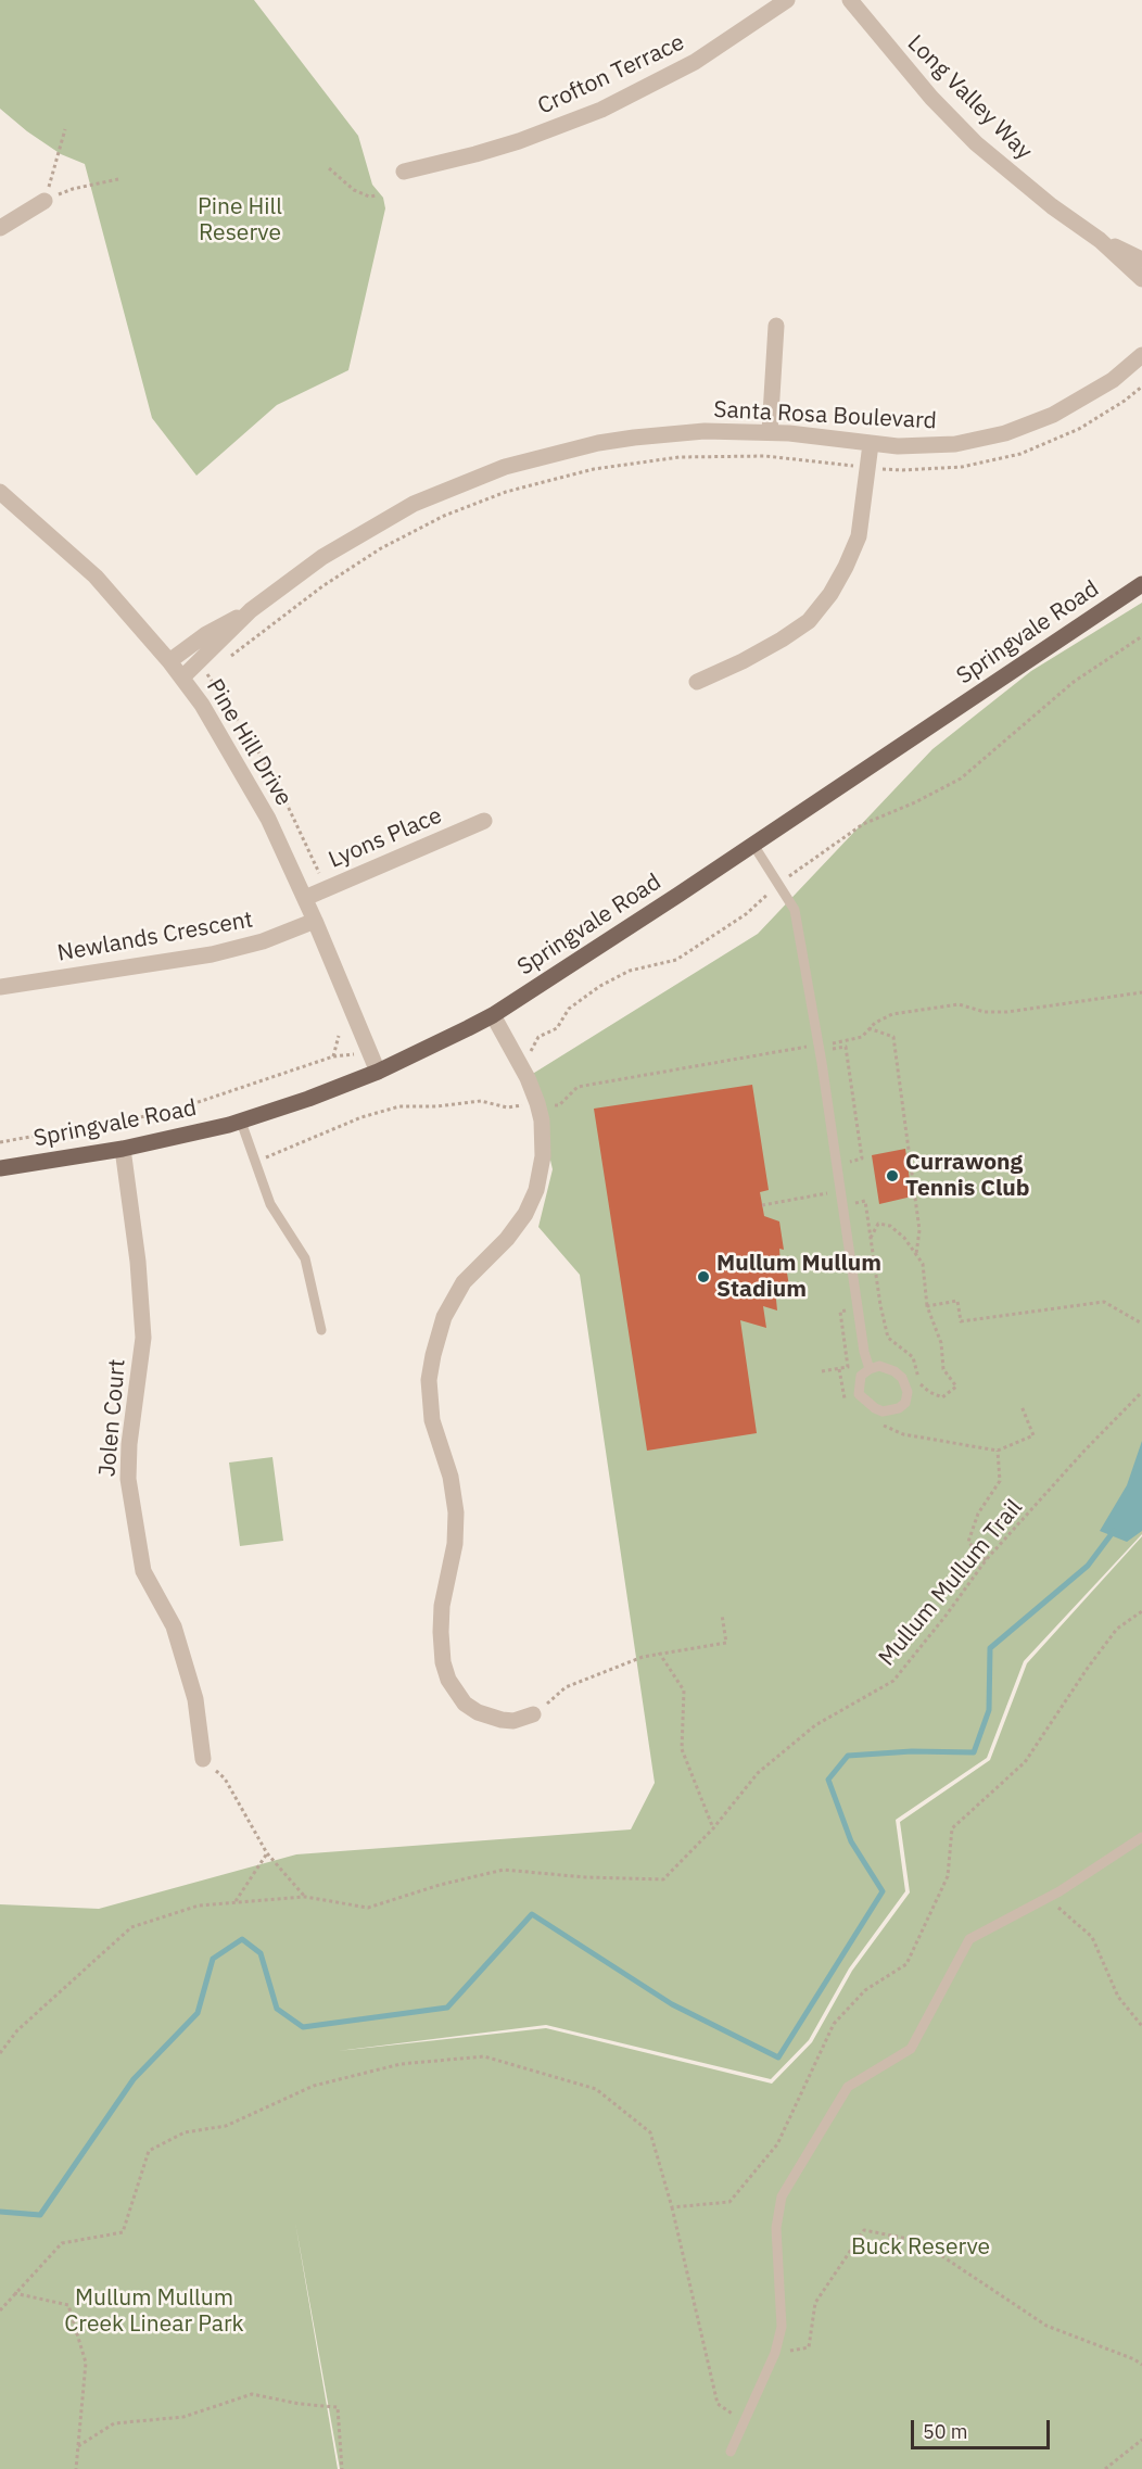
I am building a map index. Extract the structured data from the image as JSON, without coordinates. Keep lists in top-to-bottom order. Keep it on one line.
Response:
{"streets":{"main road":["Springvale Road"],"street":["Crofton Terrace","Long Valley Way","Santa Rosa Boulevard","Pine Hill Drive","Lyons Place","Newlands Crescent","Jolen Court"],"path":["Mullum Mullum Trail"]},"crossings":[["Santa Rosa Boulevard","Pine Hill Drive"],["Springvale Road","Pine Hill Drive"],["Springvale Road","Jolen Court"],["Pine Hill Drive","Lyons Place"],["Pine Hill Drive","Newlands Crescent"]],"parks":["Pine Hill Reserve","Buck Reserve","Mullum Mullum Creek Linear Park"],"places":["Currawong Tennis Club","Mullum Mullum Stadium"],"scale_bar":"50 m"}
